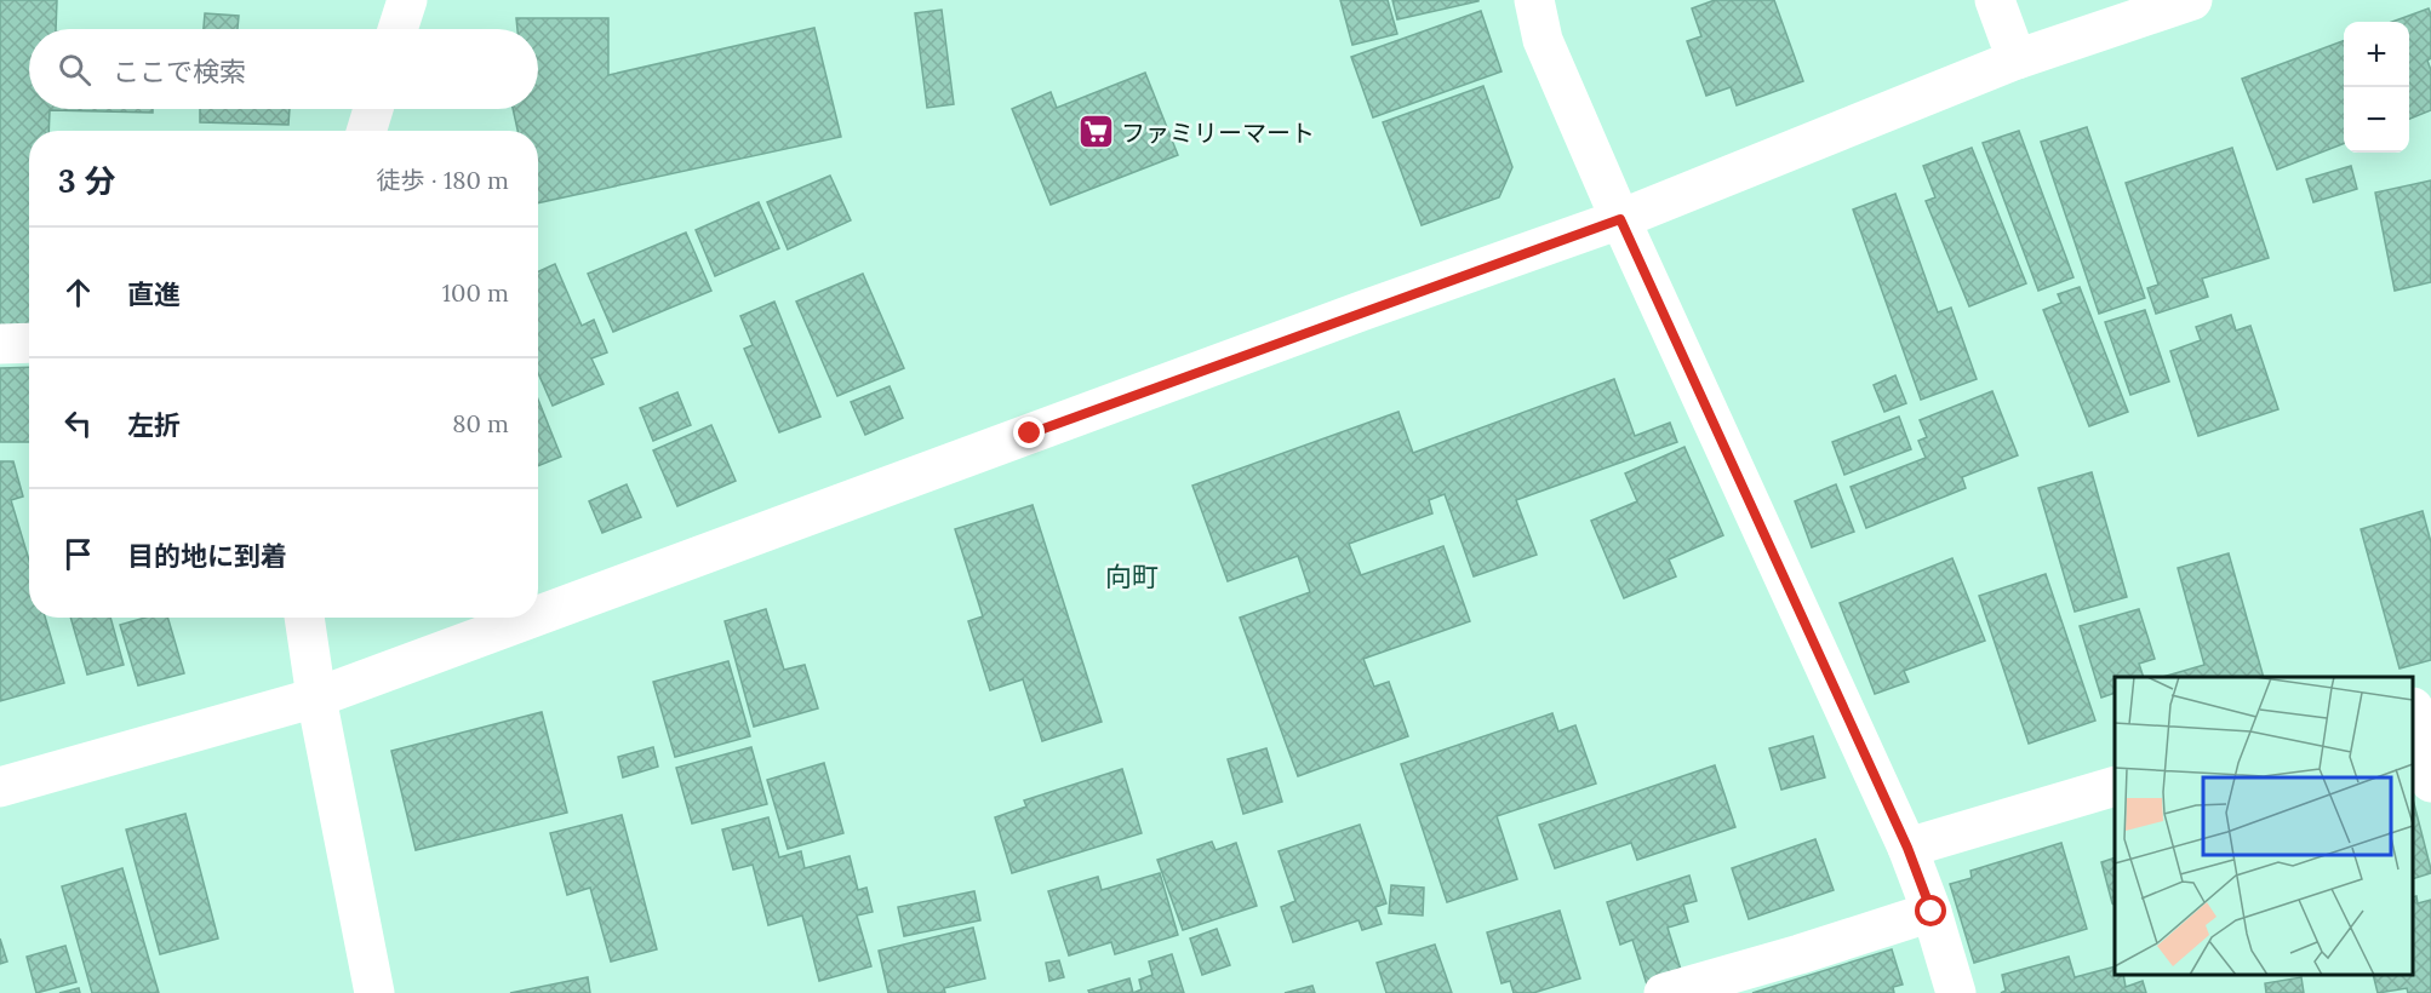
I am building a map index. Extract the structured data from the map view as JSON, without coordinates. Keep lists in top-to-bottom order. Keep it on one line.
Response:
{"districts":["向町"],"places":{"supermarket":["ファミリーマート"]},"page":{"map_buttons":["+","−"],"search":"ここで検索","heading":["3 分","徒歩 · 180 m"],"list":[["直進","100 m"],["左折","80 m"],"目的地に到着"]}}
